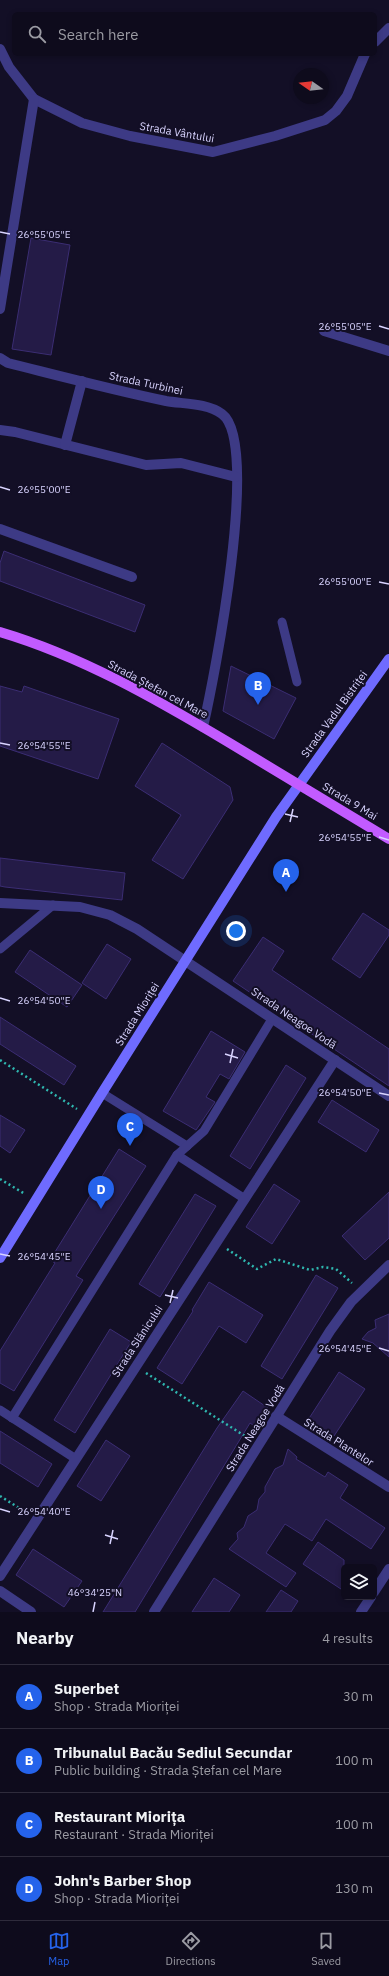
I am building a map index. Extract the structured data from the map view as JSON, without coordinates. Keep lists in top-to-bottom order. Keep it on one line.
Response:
{"streets":{"main road":["Strada Ștefan cel Mare","Strada Vadul Bistriței","Strada 9 Mai","Strada Mioriței"],"street":["Strada Vântului","Strada Turbinei","Strada Neagoe Vodă","Strada Slănicului","Strada Plantelor"]},"crossings":[["Strada Turbinei","Strada Ștefan cel Mare"],["Strada Ștefan cel Mare","Strada Vadul Bistriței"],["Strada Ștefan cel Mare","Strada 9 Mai"],["Strada Ștefan cel Mare","Strada Mioriței"],["Strada Vadul Bistriței","Strada 9 Mai"],["Strada Vadul Bistriței","Strada Mioriței"],["Strada 9 Mai","Strada Mioriței"],["Strada Mioriței","Strada Neagoe Vodă"],["Strada Neagoe Vodă","Strada Slănicului"],["Strada Neagoe Vodă","Strada Plantelor"]],"north":"left","page":{"search":"Search here","pins":["B","A","C","D"],"heading":["Nearby","4 results"],"list":[{"mark":"A","name":"Superbet","note":"Shop · Strada Mioriței","value":"30 m"},{"mark":"B","name":"Tribunalul Bacău Sediul Secundar","note":"Public building · Strada Ștefan cel Mare","value":"100 m"},{"mark":"C","name":"Restaurant Miorița","note":"Restaurant · Strada Mioriței","value":"100 m"},{"mark":"D","name":"John's Barber Shop","note":"Shop · Strada Mioriței","value":"130 m"}],"nav":["Map","Directions","Saved"]},"coordinates":["26°55'05\"E","26°55'00\"E","26°54'55\"E","26°54'50\"E","26°54'45\"E","26°54'40\"E","46°34'25\"N"]}
